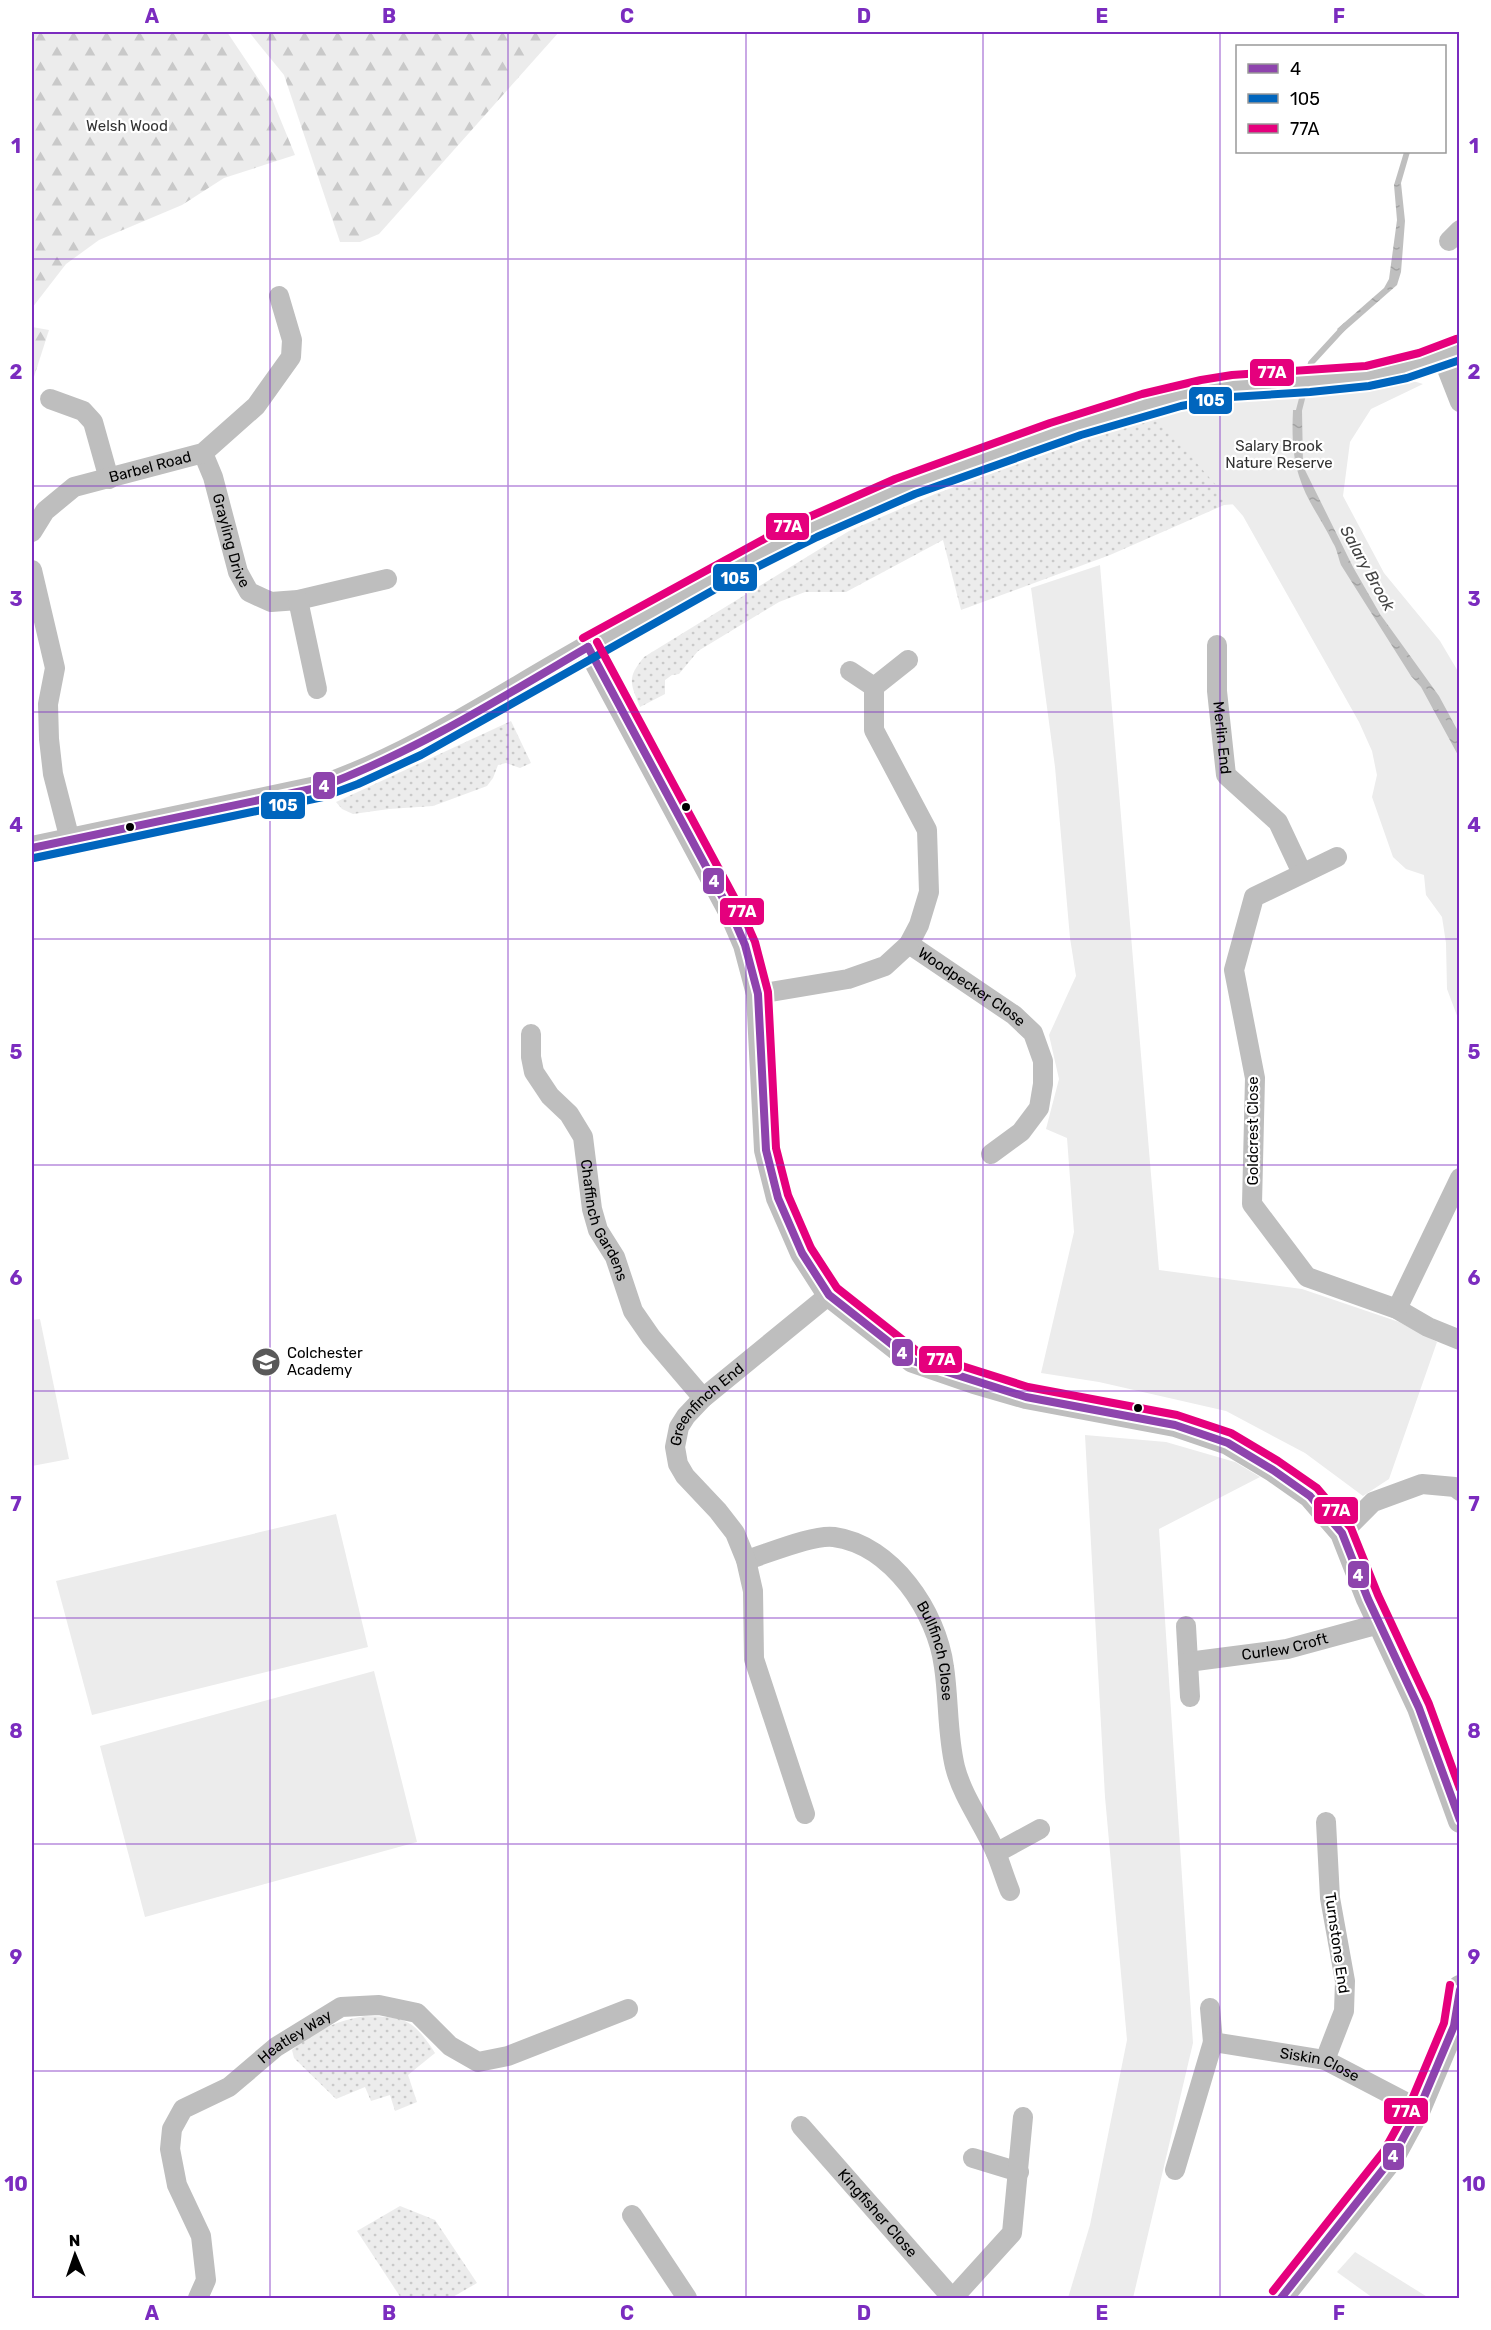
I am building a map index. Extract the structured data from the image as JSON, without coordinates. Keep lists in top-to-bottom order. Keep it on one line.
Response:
{"streets":{"street":["Barbel Road","Grayling Drive","Merlin End","Woodpecker Close","Goldcrest Close","Chaffinch Gardens","Greenfinch End","Curlew Croft","Bullfinch Close","Turnstone End","Heatley Way","Siskin Close","Kingfisher Close"]},"crossings":[["Barbel Road","Grayling Drive"],["Merlin End","Goldcrest Close"],["Chaffinch Gardens","Greenfinch End"],["Greenfinch End","Bullfinch Close"],["Turnstone End","Siskin Close"]],"water":["Salary Brook"],"parks":["Welsh Wood","Salary Brook Nature Reserve"],"places":{"school or university":["Colchester Academy"]},"lines":["transit line 77A","transit line 105","transit line 4"],"legend":["4","105","77A"],"north":"top","grid":{"columns":["A","B","C","D","E","F"],"rows":["1","2","3","4","5","6","7","8","9","10"]}}
